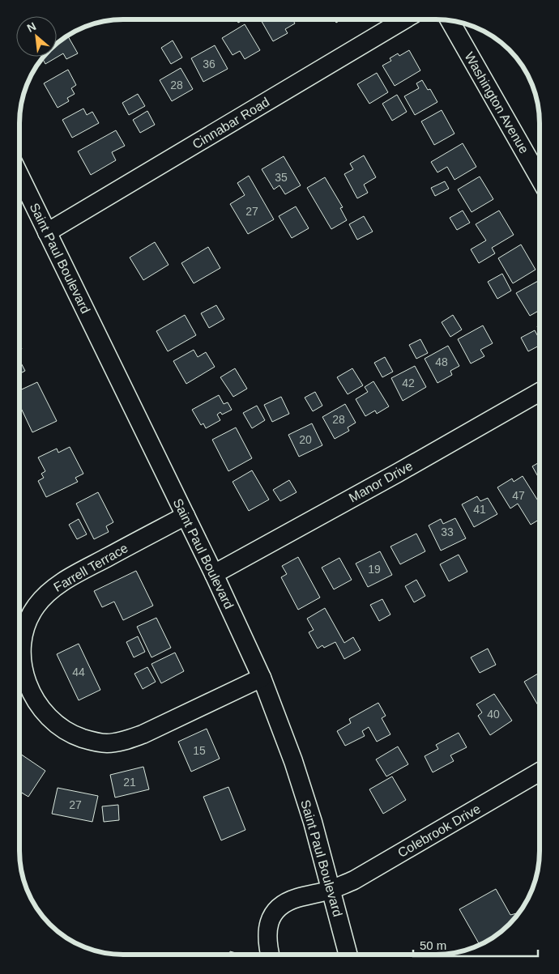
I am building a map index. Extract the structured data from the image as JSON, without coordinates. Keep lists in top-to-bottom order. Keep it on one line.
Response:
{"streets":{"street":["Washington Avenue","Cinnabar Road","Saint Paul Boulevard","Manor Drive","Farrell Terrace","Colebrook Drive"]},"crossings":[["Cinnabar Road","Saint Paul Boulevard"],["Saint Paul Boulevard","Manor Drive"],["Saint Paul Boulevard","Farrell Terrace"],["Saint Paul Boulevard","Colebrook Drive"]],"house_numbers":["36","28","35","27","48","42","28","20","47","41","33","19","44","40","15","21","27"],"scale_bar":"50 m","north":"top left"}
